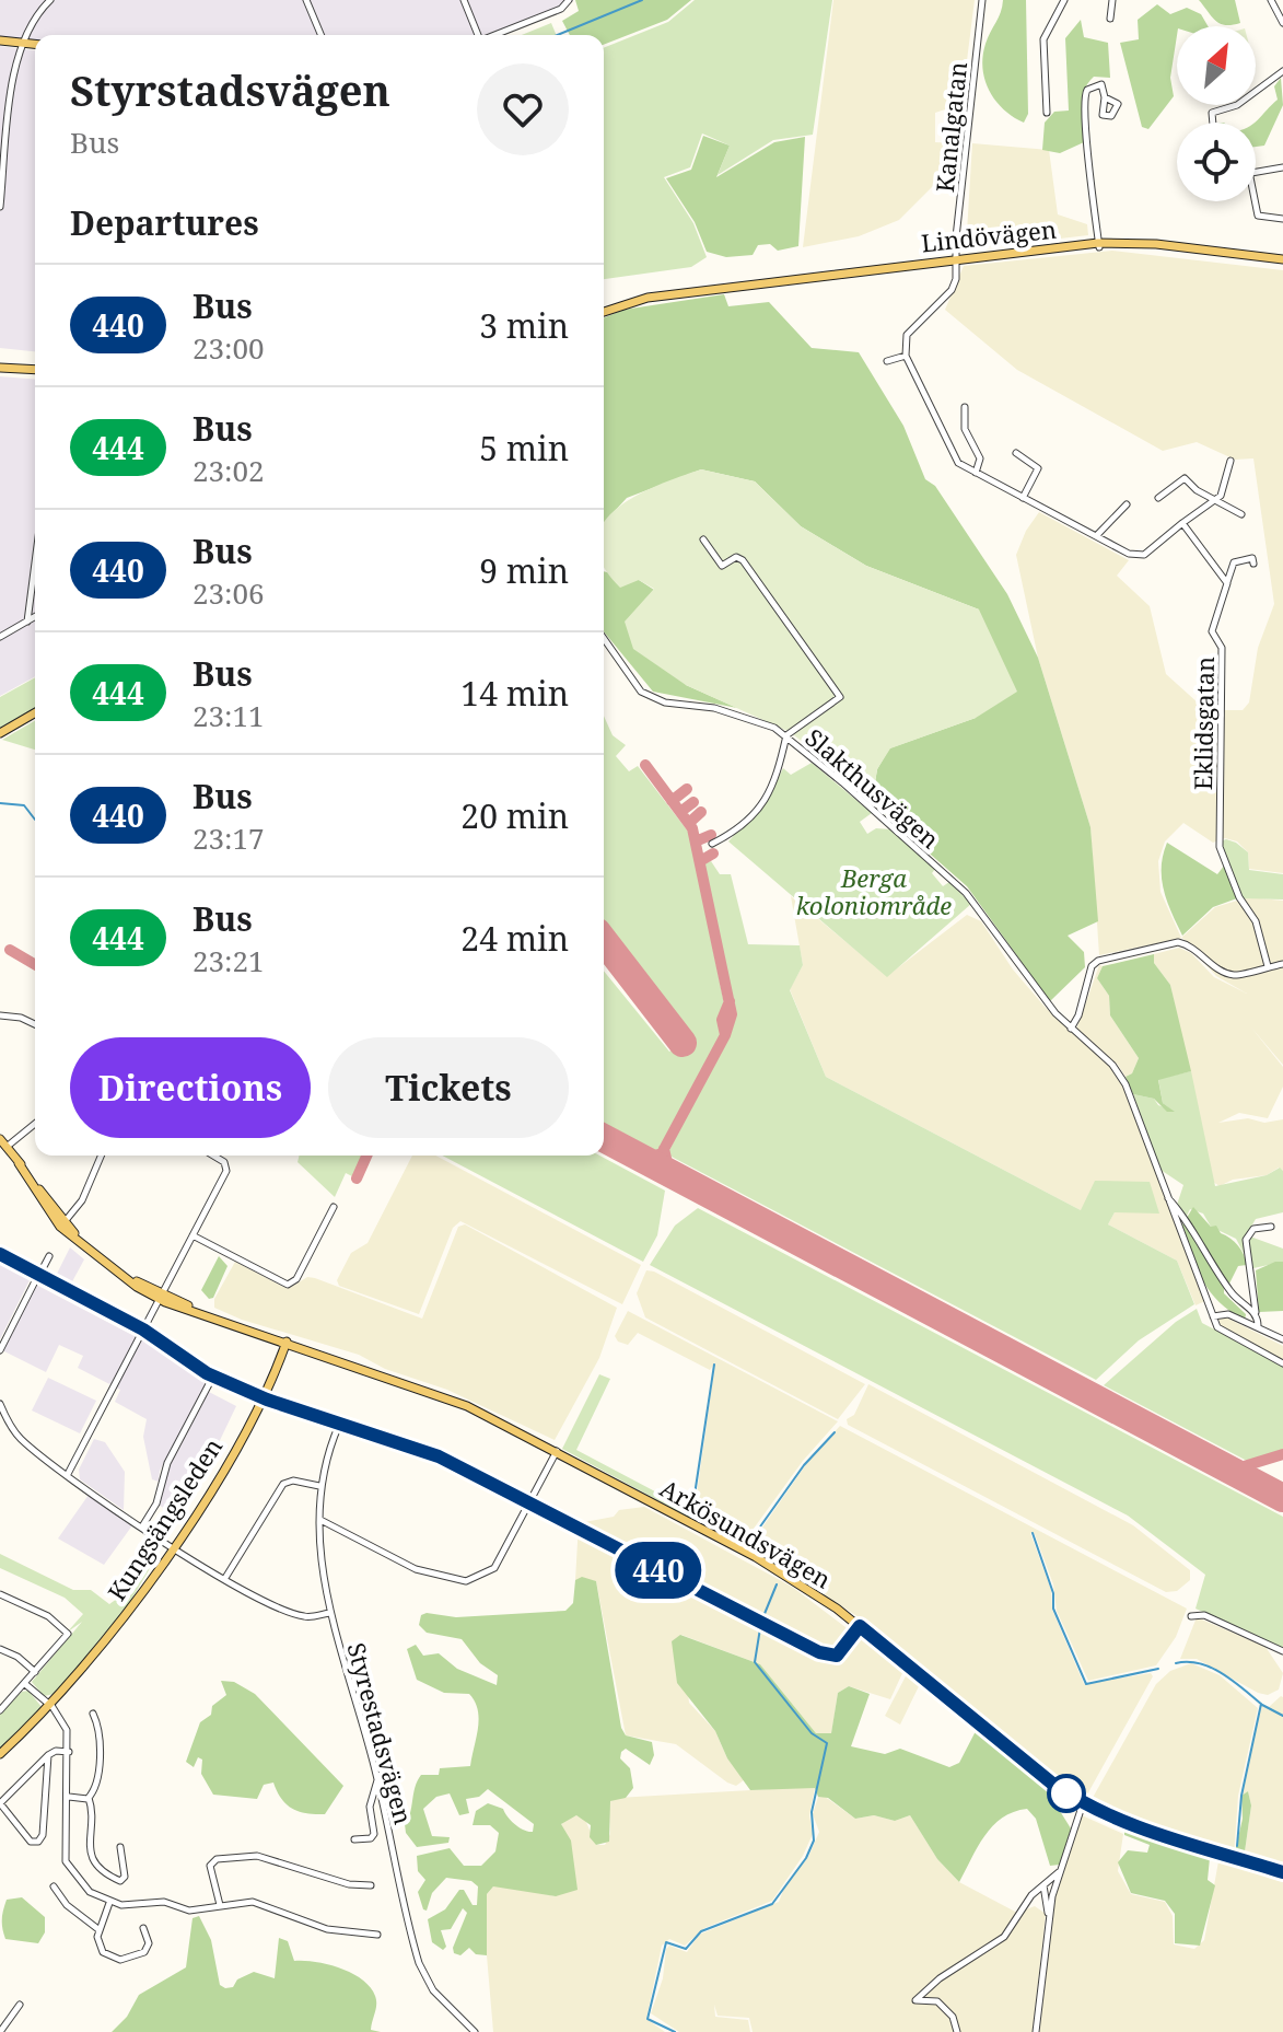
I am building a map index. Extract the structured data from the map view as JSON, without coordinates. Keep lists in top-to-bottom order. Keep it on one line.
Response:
{"streets":{"main road":["Lindövägen","Kungsängsleden","Arkösundsvägen"],"street":["Kanalgatan","Eklidsgatan","Slakthusvägen","Styrestadsvägen"]},"crossings":[["Kanalgatan","Lindövägen"],["Kungsängsleden","Arkösundsvägen"]],"parks":["Berga koloniområde"],"lines":["bus line 440"],"north":"top right","page":{"on_map":"440","heading":[["Styrstadsvägen","Bus"],"Departures"],"list":[{"mark":"440","name":"Bus","note":"23:00","value":"3 min"},{"mark":"444","name":"Bus","note":"23:02","value":"5 min"},{"mark":"440","name":"Bus","note":"23:06","value":"9 min"},{"mark":"444","name":"Bus","note":"23:11","value":"14 min"},{"mark":"440","name":"Bus","note":"23:17","value":"20 min"},{"mark":"444","name":"Bus","note":"23:21","value":"24 min"}],"buttons":["Directions","Tickets"]}}
